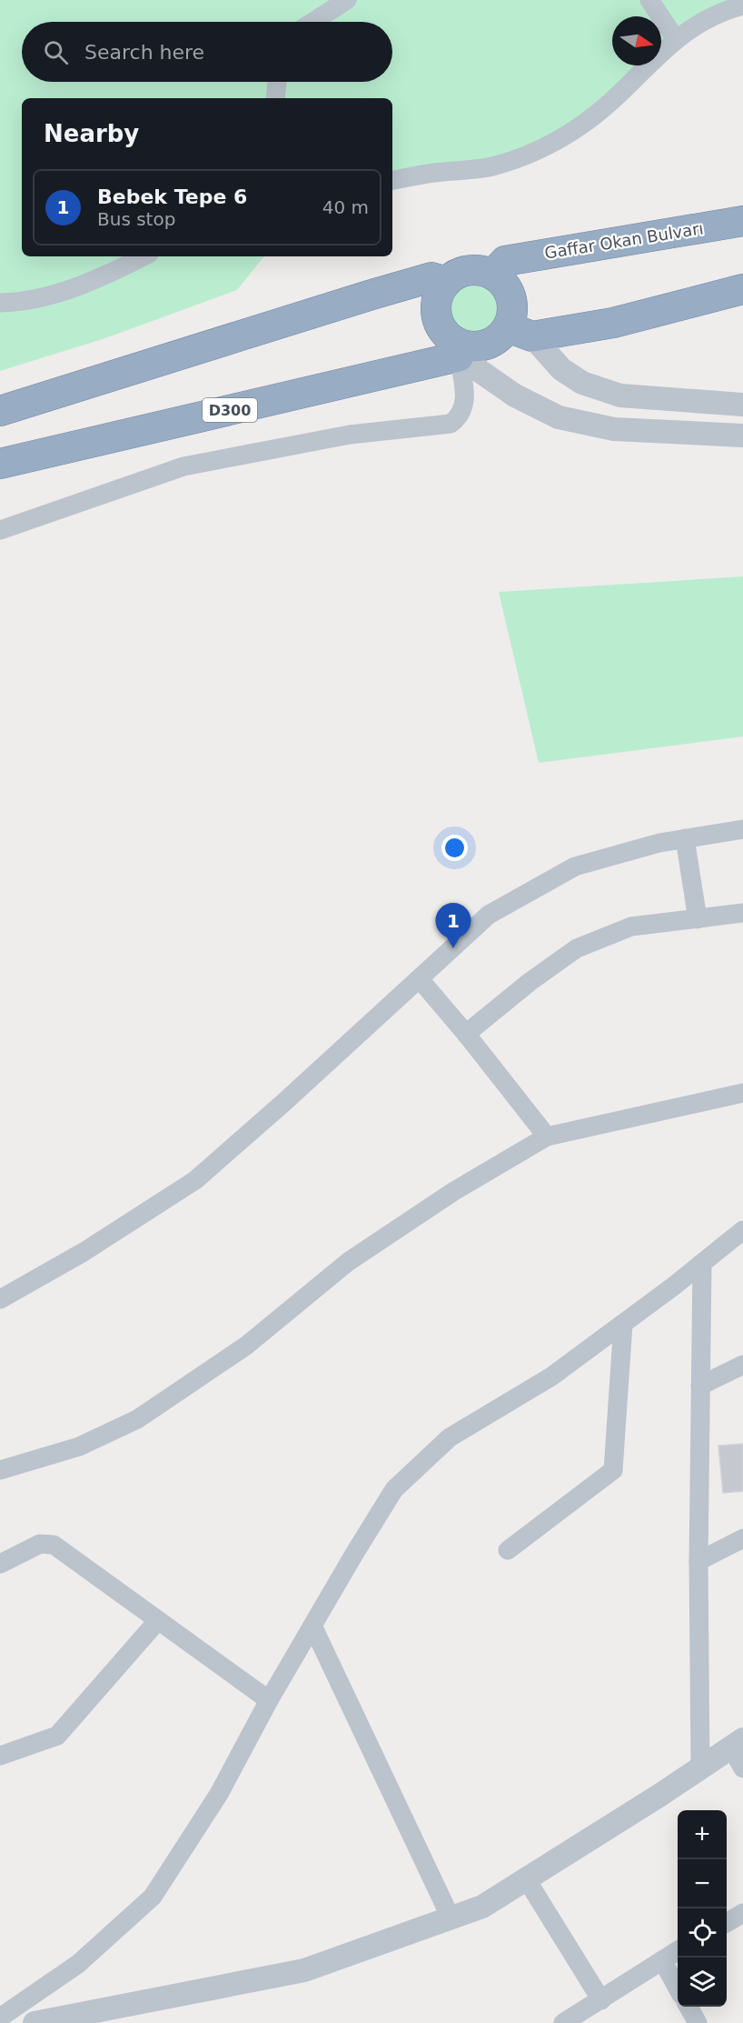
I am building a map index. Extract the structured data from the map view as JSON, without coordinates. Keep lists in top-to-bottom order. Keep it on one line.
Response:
{"streets":{"highway":["Gaffar Okan Bulvarı","D300"]},"north":"right","page":{"search":"Search here","heading":"Nearby","list":[{"mark":"1","name":"Bebek Tepe 6","note":"Bus stop","value":"40 m"}],"pins":"1","map_buttons":["+","−"]}}
